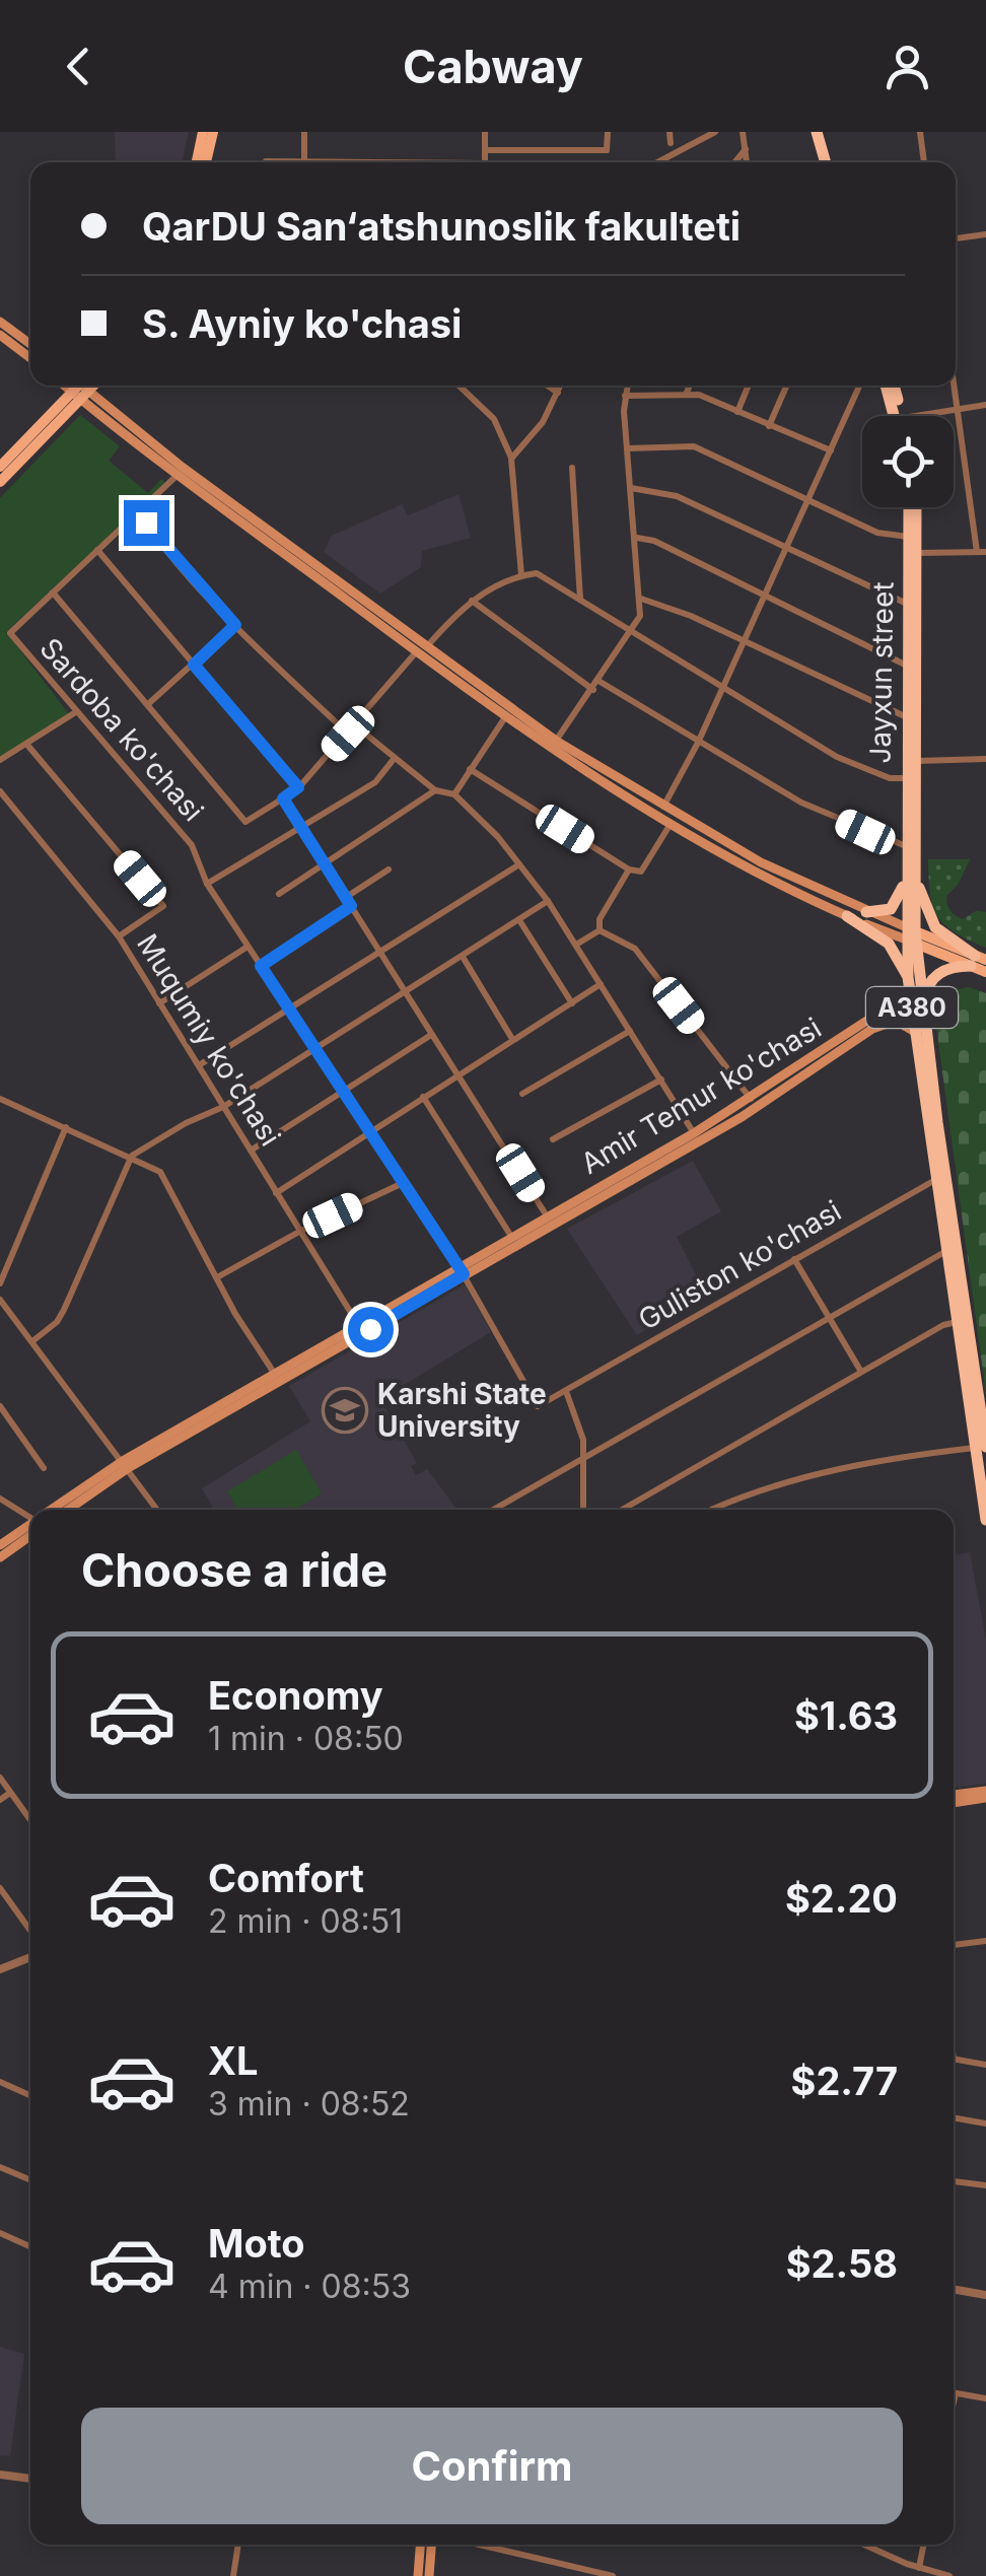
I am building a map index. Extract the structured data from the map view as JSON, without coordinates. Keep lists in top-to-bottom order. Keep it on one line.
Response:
{"streets":{"highway":["Jayxun street","A380"],"main road":["Amir Temur ko'chasi"],"street":["Sardoba ko'chasi","Muqumiy ko'chasi","Guliston ko'chasi"]},"crossings":[["Jayxun street","Amir Temur ko'chasi"],["Jayxun street","Guliston ko'chasi"],["Sardoba ko'chasi","Amir Temur ko'chasi"],["Sardoba ko'chasi","Guliston ko'chasi"],["Muqumiy ko'chasi","Amir Temur ko'chasi"]],"places":{"school or university":["Karshi State University"]},"page":{"header":"Cabway","banner":["QarDU San‘atshunoslik fakulteti","S. Ayniy ko'chasi"],"heading":"Choose a ride","list":[{"name":"Economy","note":"1 min · 08:50","value":"$1.63"},{"name":"Comfort","note":"2 min · 08:51","value":"$2.20"},{"name":"XL","note":"3 min · 08:52","value":"$2.77"},{"name":"Moto","note":"4 min · 08:53","value":"$2.58"}],"buttons":"Confirm"}}
